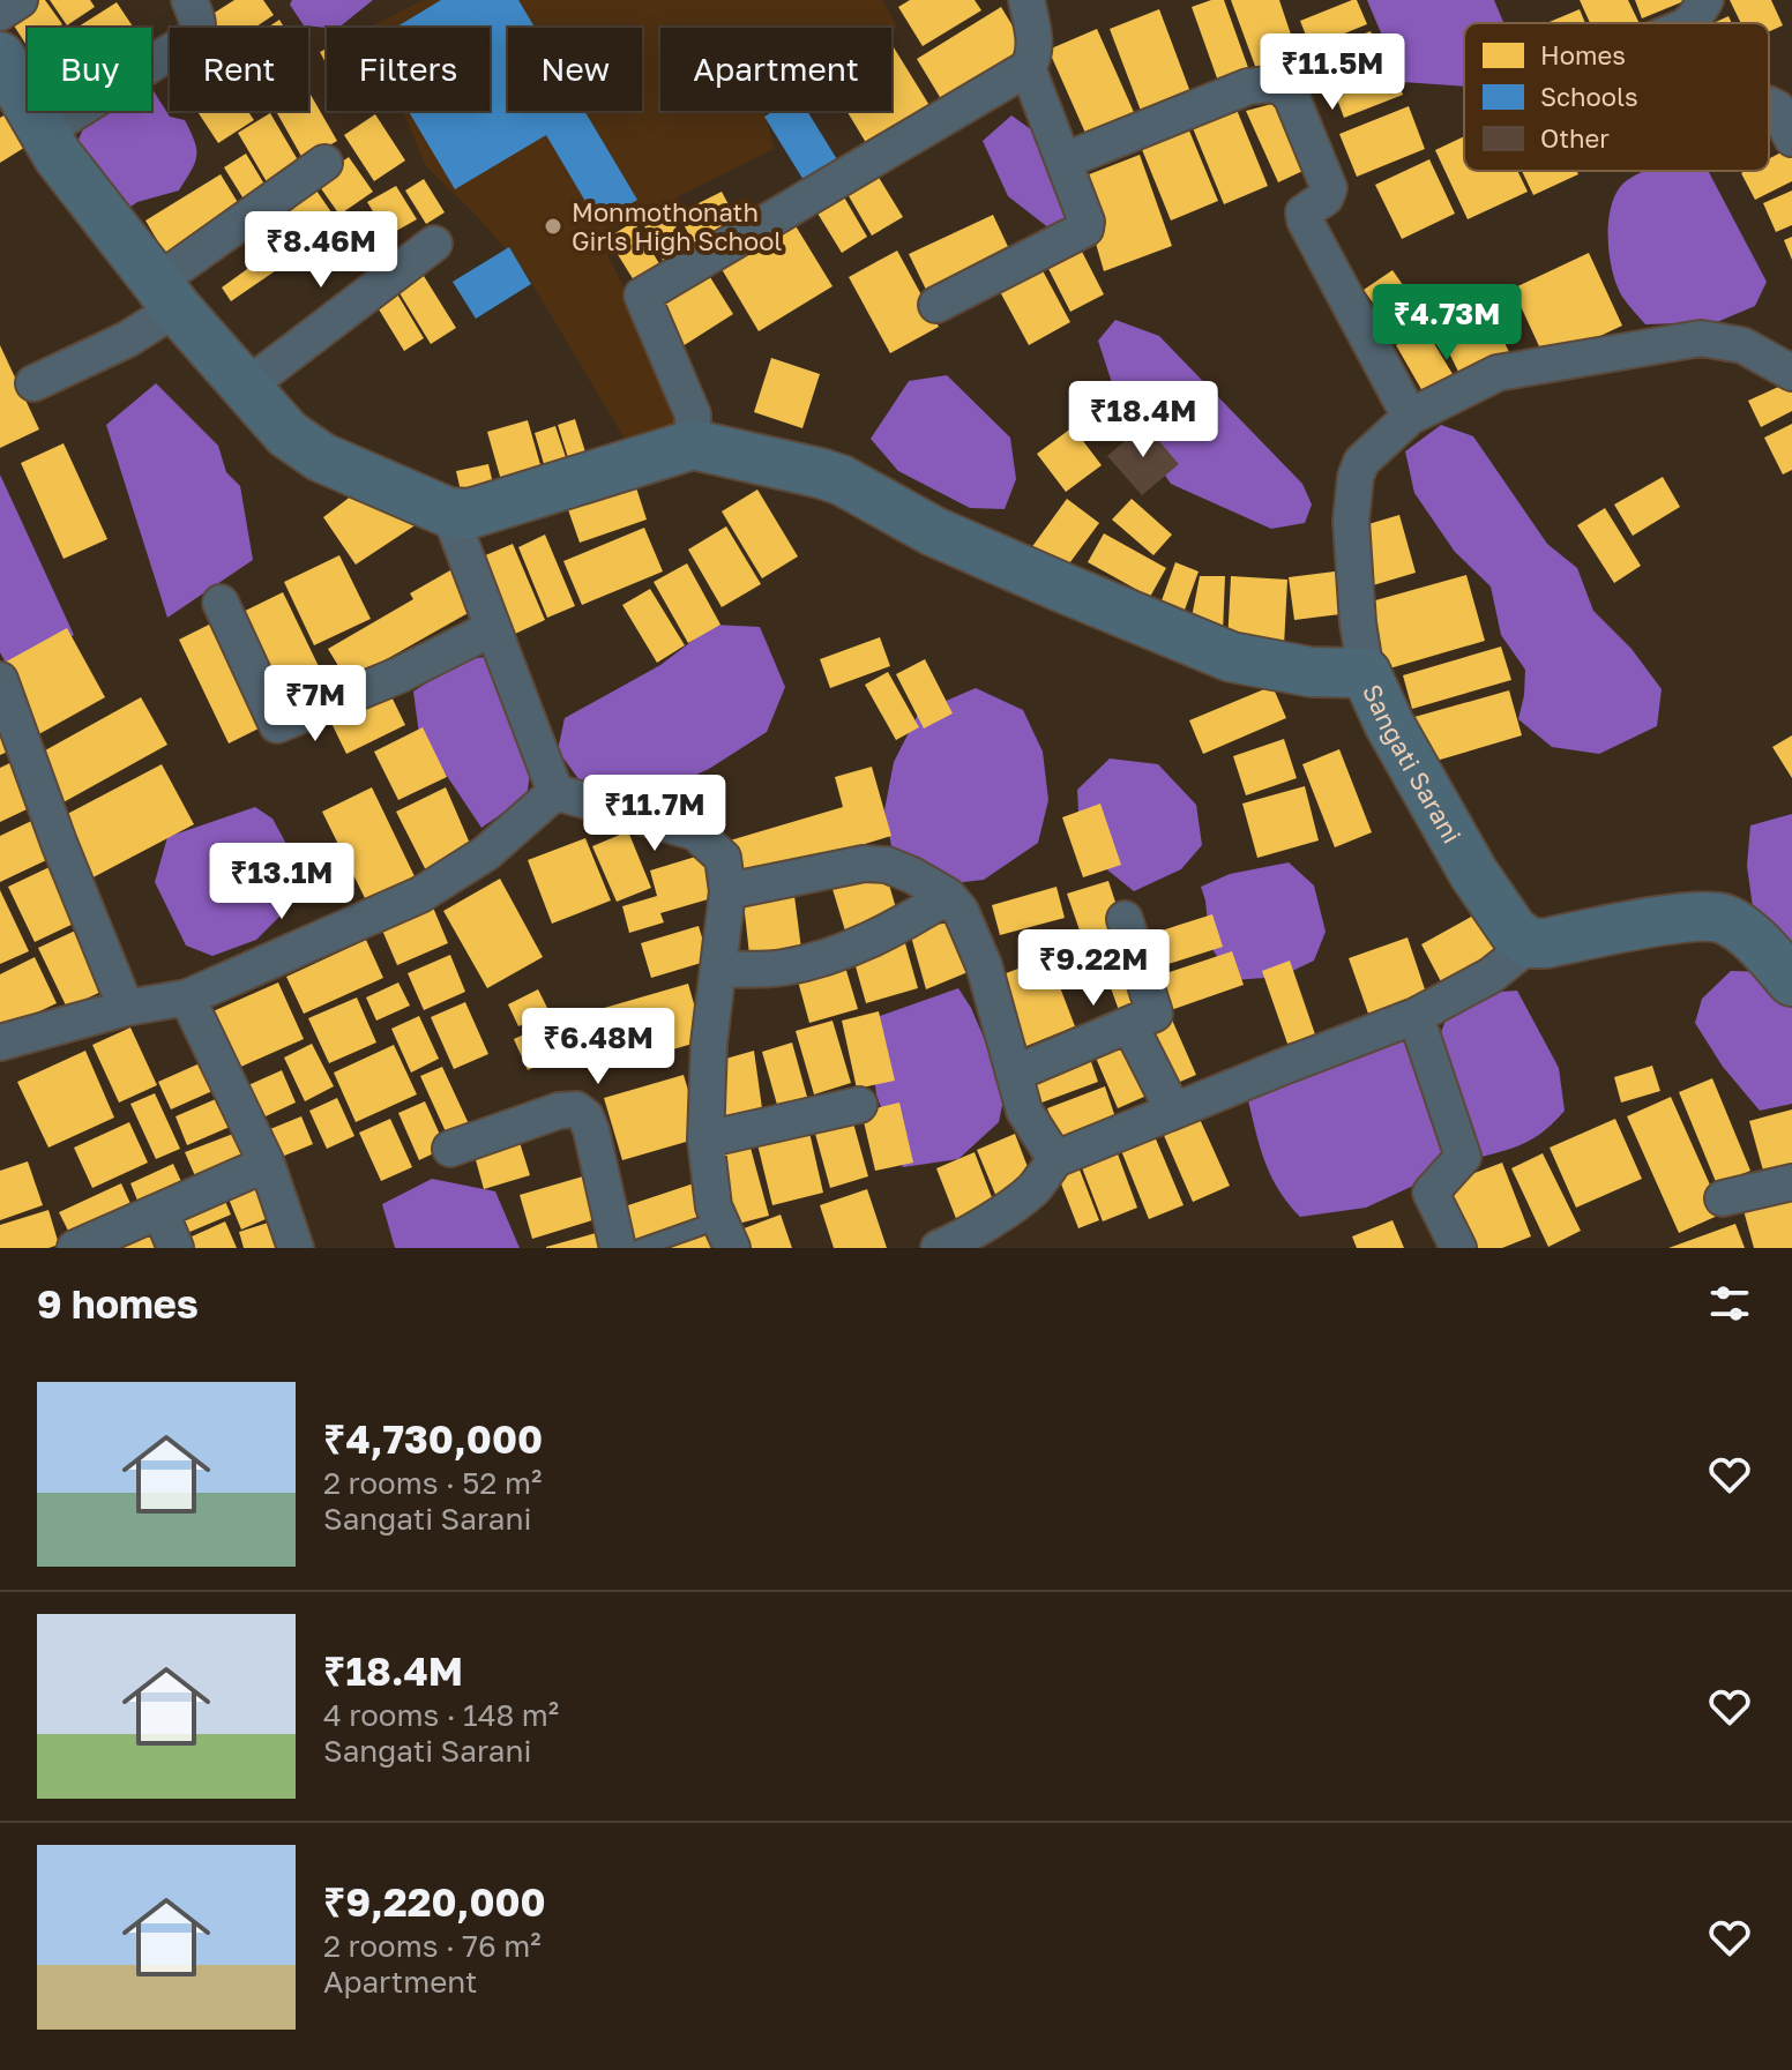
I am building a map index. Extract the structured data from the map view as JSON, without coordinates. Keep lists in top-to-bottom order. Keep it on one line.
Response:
{"streets":{"street":["Sangati Sarani"]},"places":["Monmothonath Girls High School"],"legend":["Homes","Schools","Other"],"page":{"chip":["Buy","Rent","Filters","New","Apartment"],"price":["₹11.5M","₹8.46M","₹4.73M","₹18.4M","₹7M","₹11.7M","₹13.1M","₹9.22M","₹6.48M"],"heading":"9 homes","list":[{"name":"₹4,730,000","note":"2 rooms · 52 m² · Sangati Sarani"},{"name":"₹18.4M","note":"4 rooms · 148 m² · Sangati Sarani"},{"name":"₹9,220,000","note":"2 rooms · 76 m² · Apartment"}]}}
